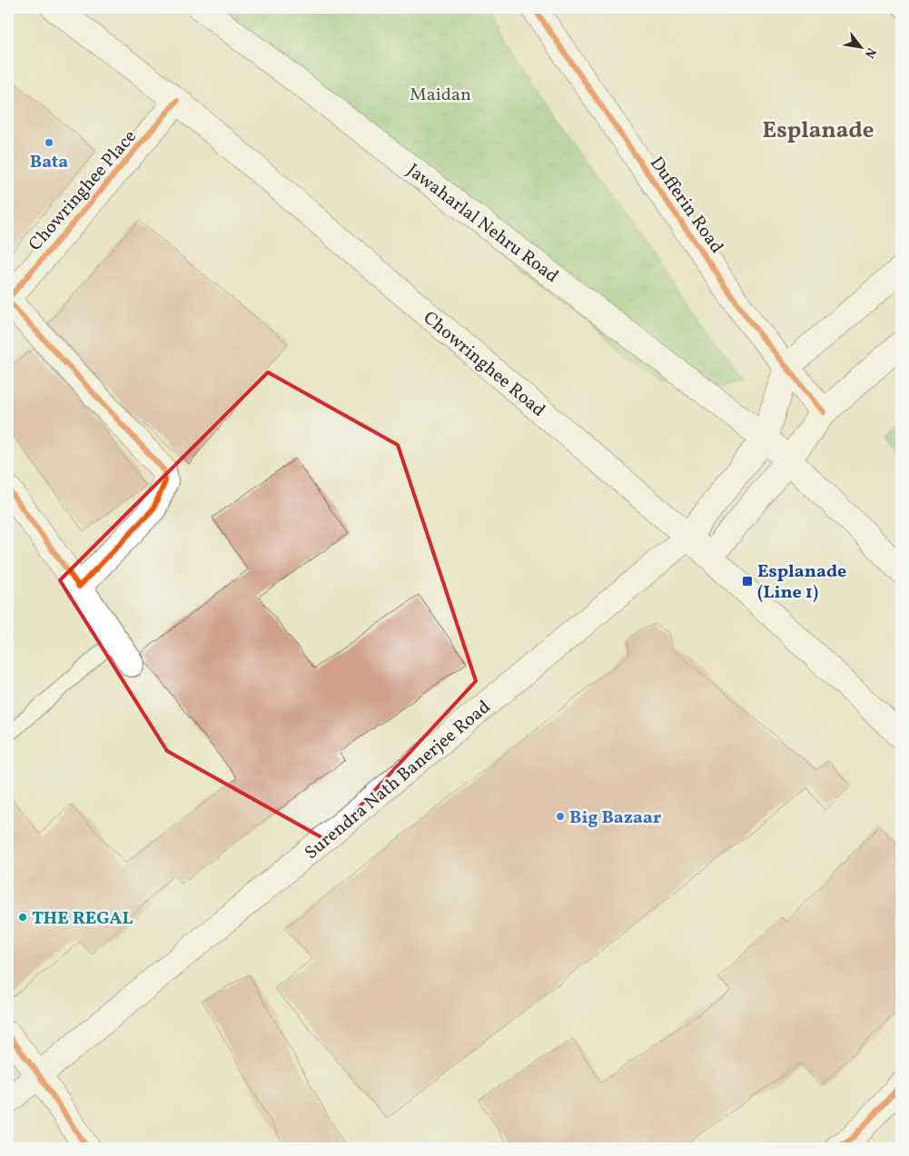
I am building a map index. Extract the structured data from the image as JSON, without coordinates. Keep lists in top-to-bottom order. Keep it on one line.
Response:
{"streets":{"main road":["Chowringhee Place","Dufferin Road","Jawaharlal Nehru Road","Chowringhee Road","Surendra Nath Banerjee Road"]},"crossings":[["Chowringhee Place","Chowringhee Road"],["Jawaharlal Nehru Road","Surendra Nath Banerjee Road"],["Chowringhee Road","Surendra Nath Banerjee Road"]],"districts":["Esplanade"],"parks":["Maidan"],"places":{"other":["Bata","Big Bazaar","THE REGAL"],"transit":["Esplanade (Line 1)"]},"north":"bottom right"}
